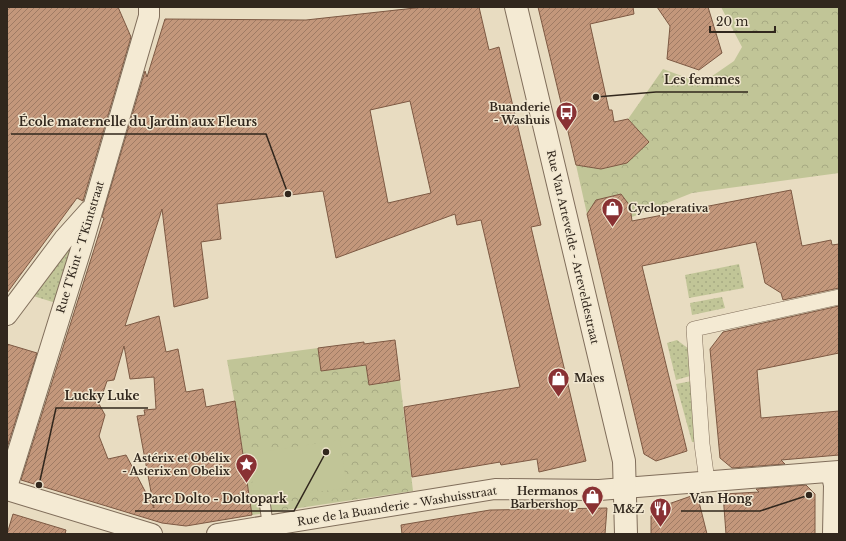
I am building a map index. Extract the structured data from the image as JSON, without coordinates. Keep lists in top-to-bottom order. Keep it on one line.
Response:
{"streets":{"street":["Rue T'Kint - T'Kintstraat","Rue Van Artevelde - Arteveldestraat","Rue de la Buanderie - Washuisstraat"]},"crossings":[["Rue Van Artevelde - Arteveldestraat","Rue de la Buanderie - Washuisstraat"]],"places":{"other":["Les femmes","École maternelle du Jardin aux Fleurs","Parc Dolto - Doltopark","Lucky Luke","Van Hong"],"bus stop":["Buanderie - Washuis"],"shop":["Cycloperativa","Maes","Hermanos Barbershop"],"place":["Astérix et Obélix - Asterix en Obelix"],"restaurant":["M&Z"]},"scale_bar":"20 m"}
